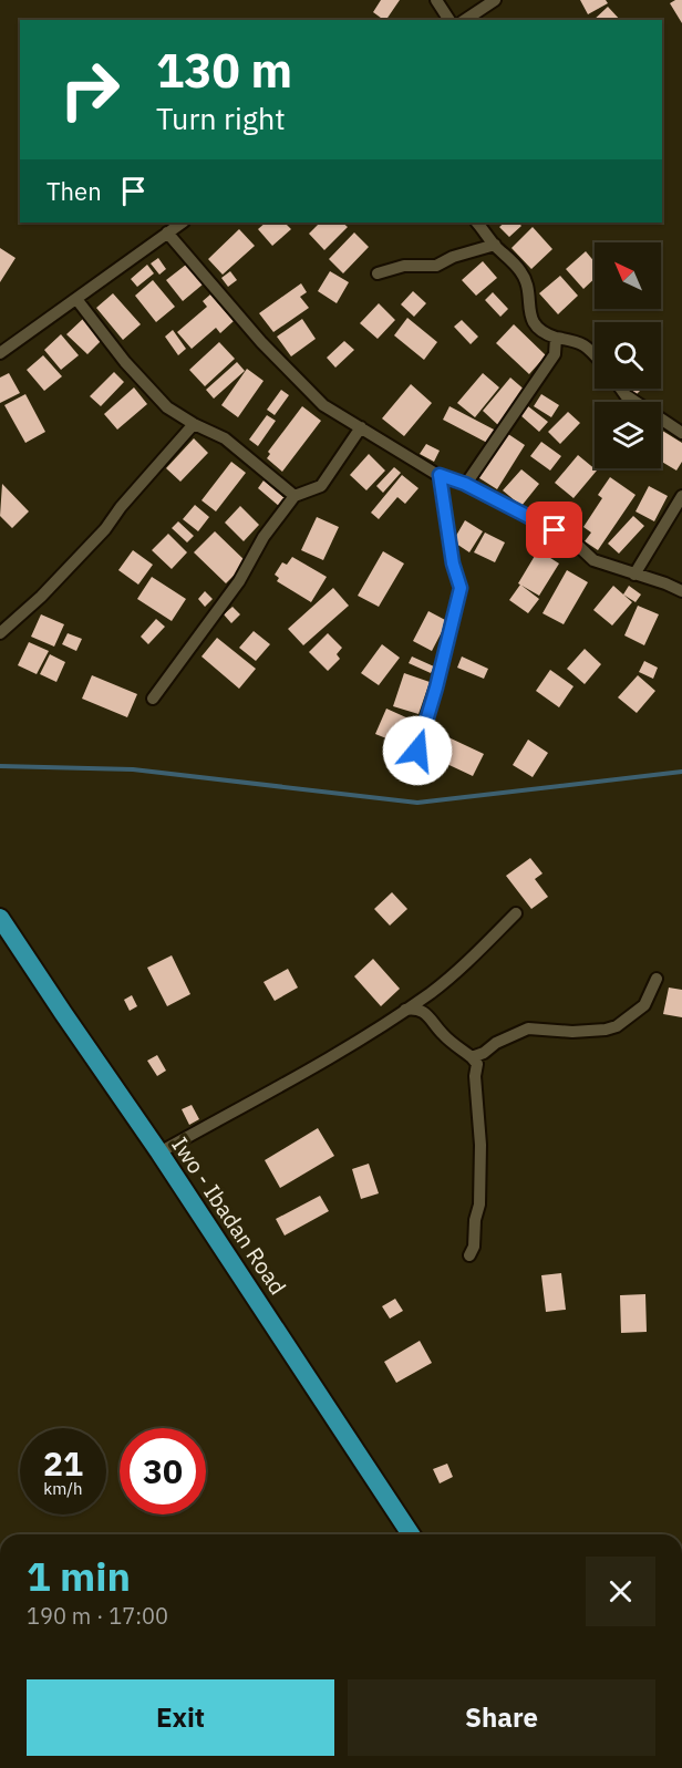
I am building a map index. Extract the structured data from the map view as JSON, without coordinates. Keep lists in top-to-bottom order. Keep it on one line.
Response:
{"streets":{"main road":["Iwo - Ibadan Road"]},"north":"top left","page":{"turn":["130 m","Turn right"],"then":"Then","speed":"21 km/h","limit":"30","heading":["1 min","190 m · 17:00"],"buttons":["Exit","Share"]}}
